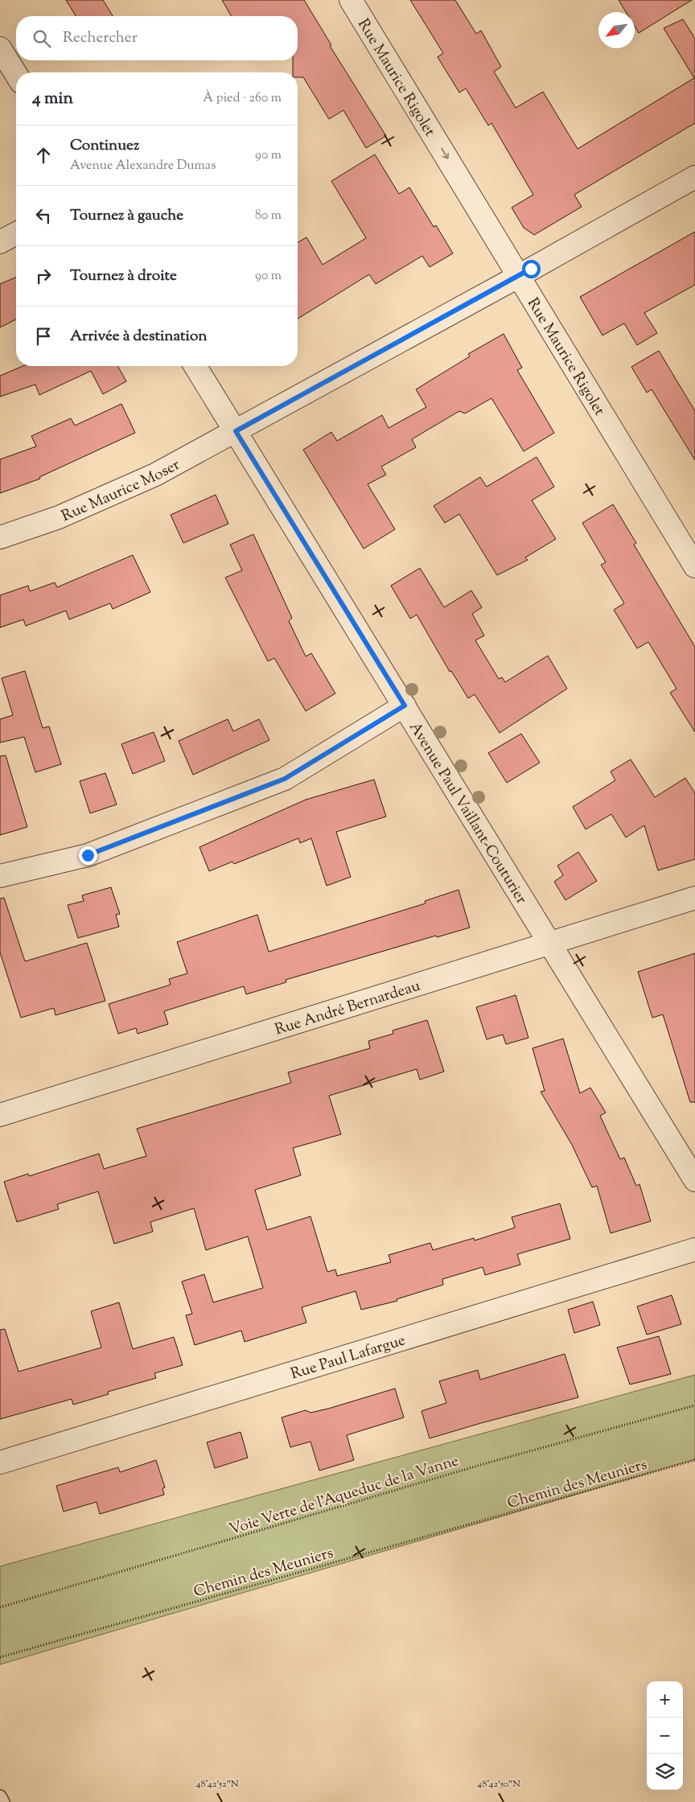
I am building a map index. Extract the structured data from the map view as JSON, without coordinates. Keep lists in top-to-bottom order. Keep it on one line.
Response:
{"streets":{"street":["Rue Maurice Rigolet","Rue Maurice Moser","Avenue Paul Vaillant-Couturier","Rue André Bernardeau","Rue Paul Lafargue"],"path":["Chemin des Meuniers","Voie Verte de l'Aqueduc de la Vanne"]},"crossings":[["Rue Maurice Rigolet","Rue Maurice Moser"],["Rue Maurice Moser","Avenue Paul Vaillant-Couturier"],["Avenue Paul Vaillant-Couturier","Rue André Bernardeau"]],"one_way":["Rue Maurice Rigolet"],"north":"bottom left","page":{"search":"Rechercher","heading":["4 min","À pied · 260 m"],"list":[["Continuez","Avenue Alexandre Dumas","90 m"],["Tournez à gauche","80 m"],["Tournez à droite","90 m"],"Arrivée à destination"],"map_buttons":["+","−"]},"coordinates":["48°42'52\"N","48°42'50\"N"]}
